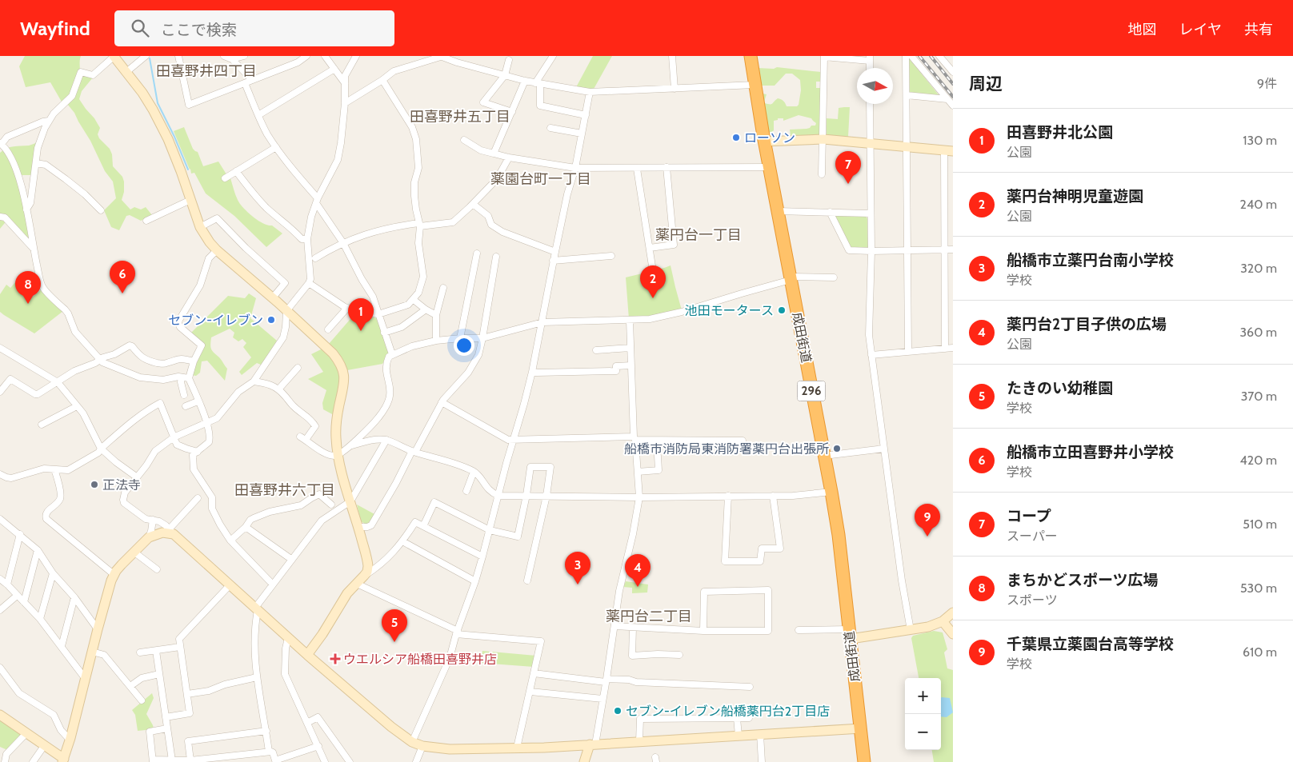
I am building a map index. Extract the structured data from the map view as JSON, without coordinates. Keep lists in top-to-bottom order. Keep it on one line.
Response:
{"streets":{"highway":["成田街道","296"]},"districts":["田喜野井四丁目","田喜野井五丁目","薬園台町一丁目","薬円台一丁目","田喜野井六丁目","薬円台二丁目"],"places":{"other":["ローソン","池田モータース","セブン-イレブン","船橋市消防局東消防署薬円台出張所","正法寺","セブン-イレブン船橋薬円台2丁目店"],"health":["ウエルシア船橋田喜野井店"]},"north":"right","page":{"header":"Wayfind","search":"ここで検索","nav":["地図","レイヤ","共有"],"heading":["周辺","9件"],"list":[{"mark":"1","name":"田喜野井北公園","note":"公園","value":"130 m"},{"mark":"2","name":"薬円台神明児童遊園","note":"公園","value":"240 m"},{"mark":"3","name":"船橋市立薬円台南小学校","note":"学校","value":"320 m"},{"mark":"4","name":"薬円台2丁目子供の広場","note":"公園","value":"360 m"},{"mark":"5","name":"たきのい幼稚園","note":"学校","value":"370 m"},{"mark":"6","name":"船橋市立田喜野井小学校","note":"学校","value":"420 m"},{"mark":"7","name":"コープ","note":"スーパー","value":"510 m"},{"mark":"8","name":"まちかどスポーツ広場","note":"スポーツ","value":"530 m"},{"mark":"9","name":"千葉県立薬園台高等学校","note":"学校","value":"610 m"}],"pins":["7","6","2","8","1","9","3","4","5"],"map_buttons":["+","−"]}}
